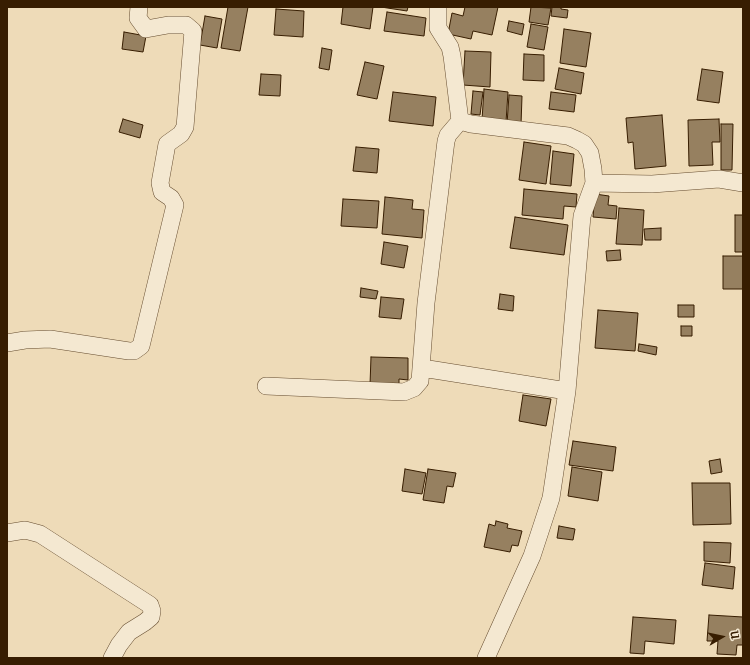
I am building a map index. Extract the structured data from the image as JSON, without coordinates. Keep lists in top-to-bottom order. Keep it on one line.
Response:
{"north":"right"}
